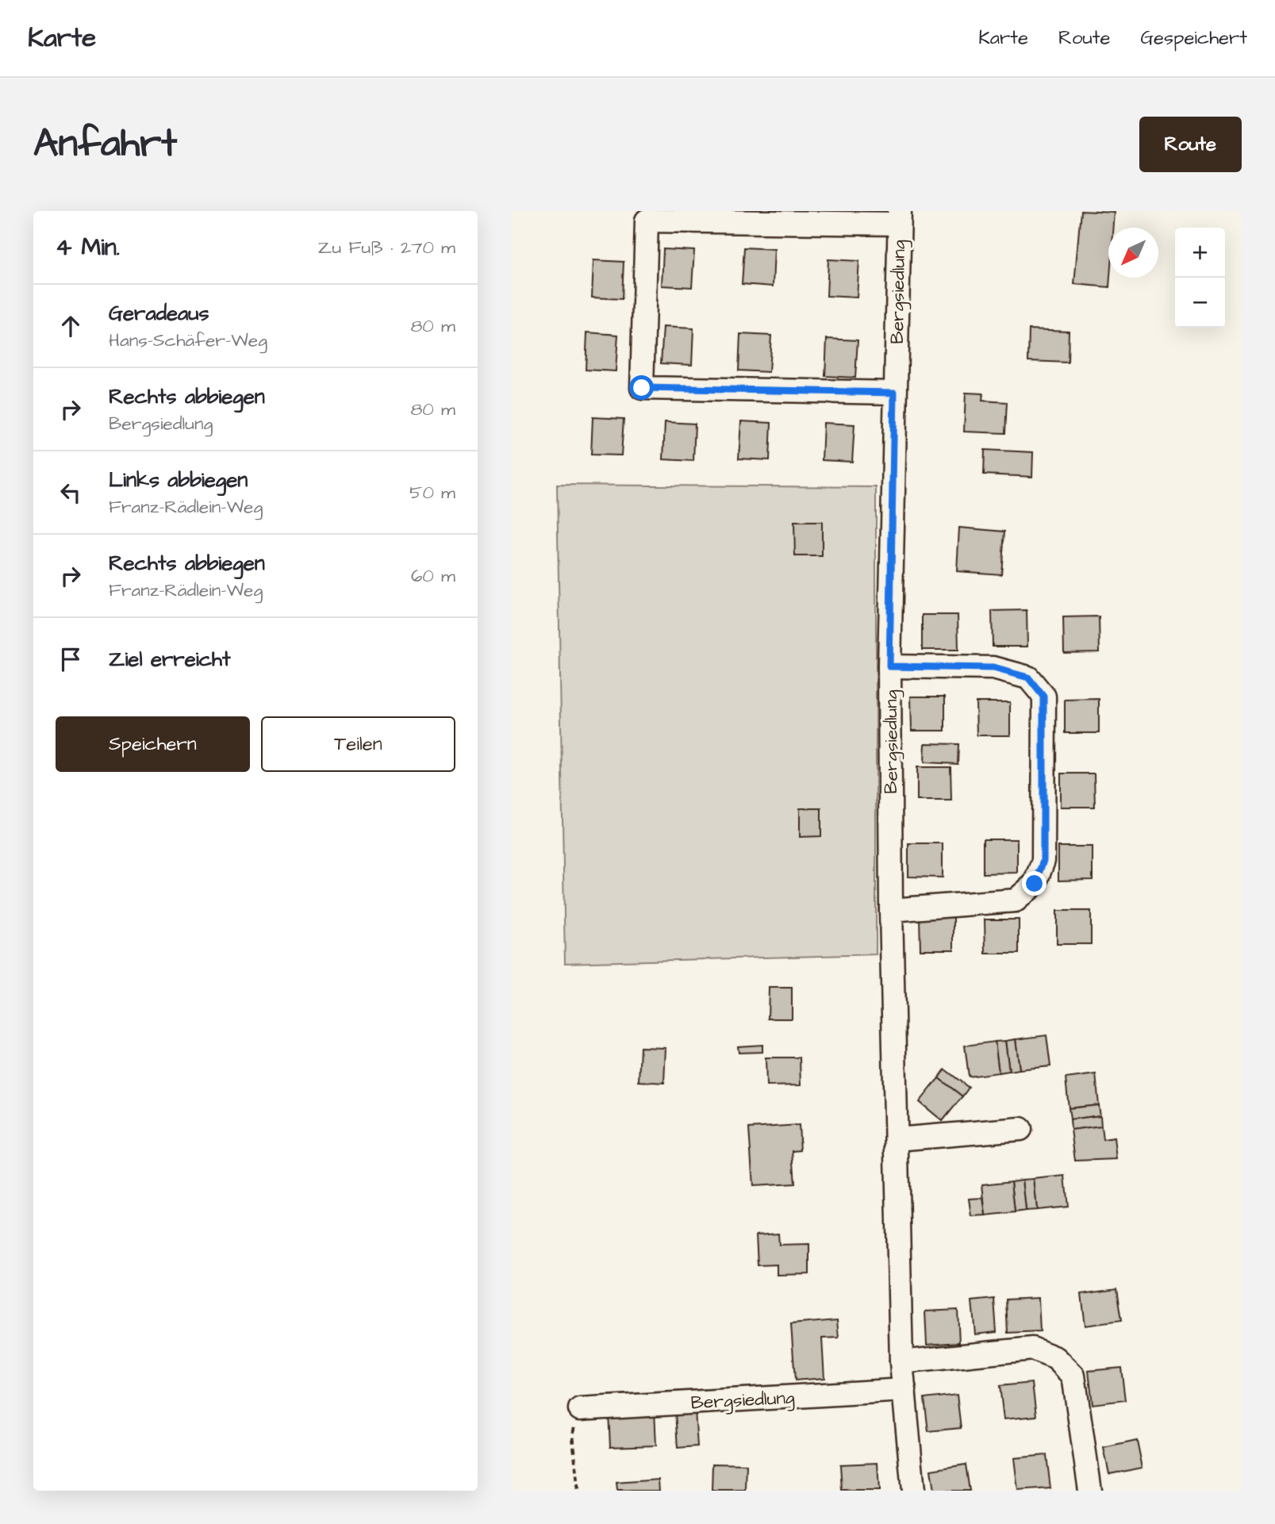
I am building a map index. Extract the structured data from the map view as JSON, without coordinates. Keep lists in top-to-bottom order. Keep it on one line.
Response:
{"streets":{"street":["Bergsiedlung"]},"north":"bottom left","page":{"header":"Karte","nav":["Karte","Route","Gespeichert"],"buttons":["Route",["Speichern","Teilen"]],"title":"Anfahrt","heading":["4 Min.","Zu Fuß · 270 m"],"map_buttons":["+","−"],"list":[["Geradeaus","Hans-Schäfer-Weg","80 m"],["Rechts abbiegen","Bergsiedlung","80 m"],["Links abbiegen","Franz-Rädlein-Weg","50 m"],["Rechts abbiegen","Franz-Rädlein-Weg","60 m"],"Ziel erreicht"]}}
